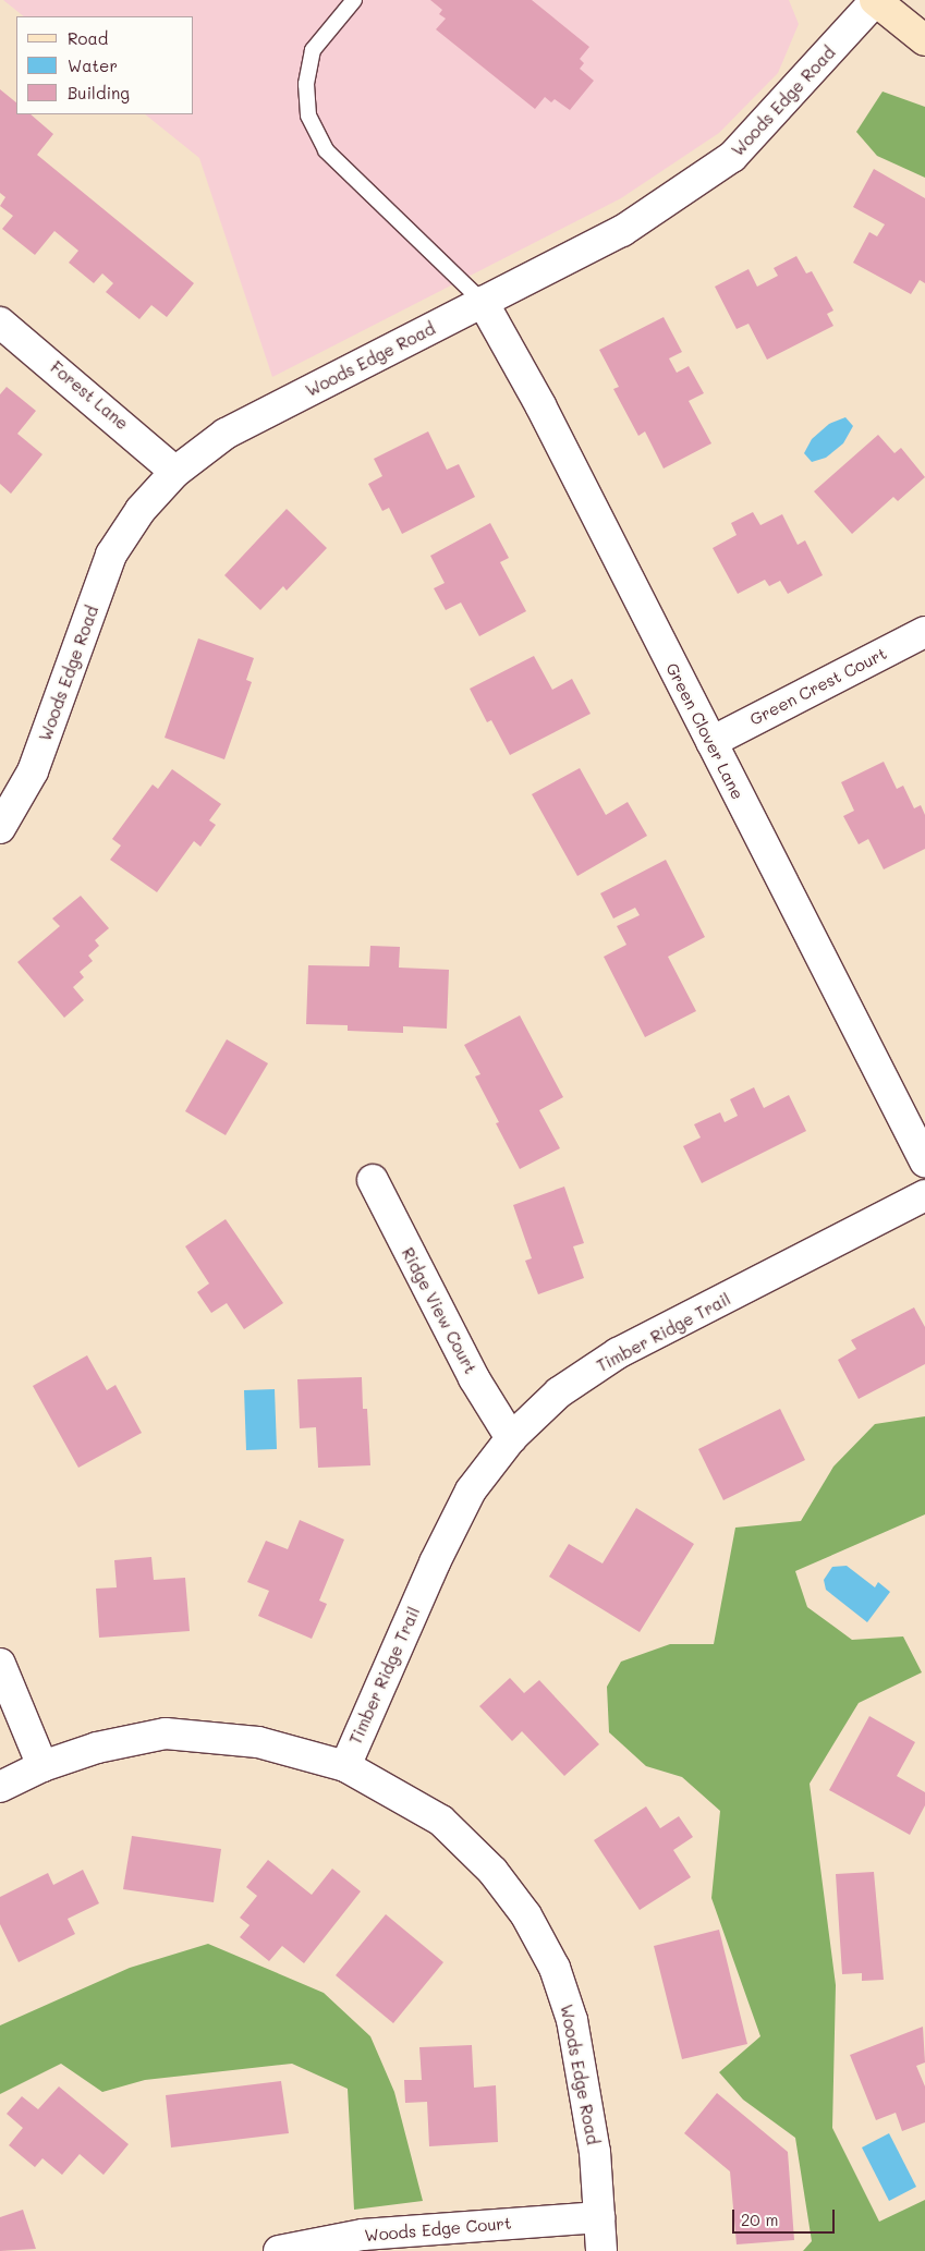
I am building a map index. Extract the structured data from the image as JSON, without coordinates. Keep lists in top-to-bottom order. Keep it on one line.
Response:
{"streets":{"street":["Woods Edge Road","Forest Lane","Green Crest Court","Green Clover Lane","Ridge View Court","Timber Ridge Trail","Woods Edge Court"]},"crossings":[["Woods Edge Road","Forest Lane"],["Woods Edge Road","Green Clover Lane"],["Woods Edge Road","Timber Ridge Trail"],["Woods Edge Road","Woods Edge Court"],["Green Crest Court","Green Clover Lane"],["Ridge View Court","Timber Ridge Trail"]],"legend":["Road","Water","Building"],"scale_bar":"20 m"}
